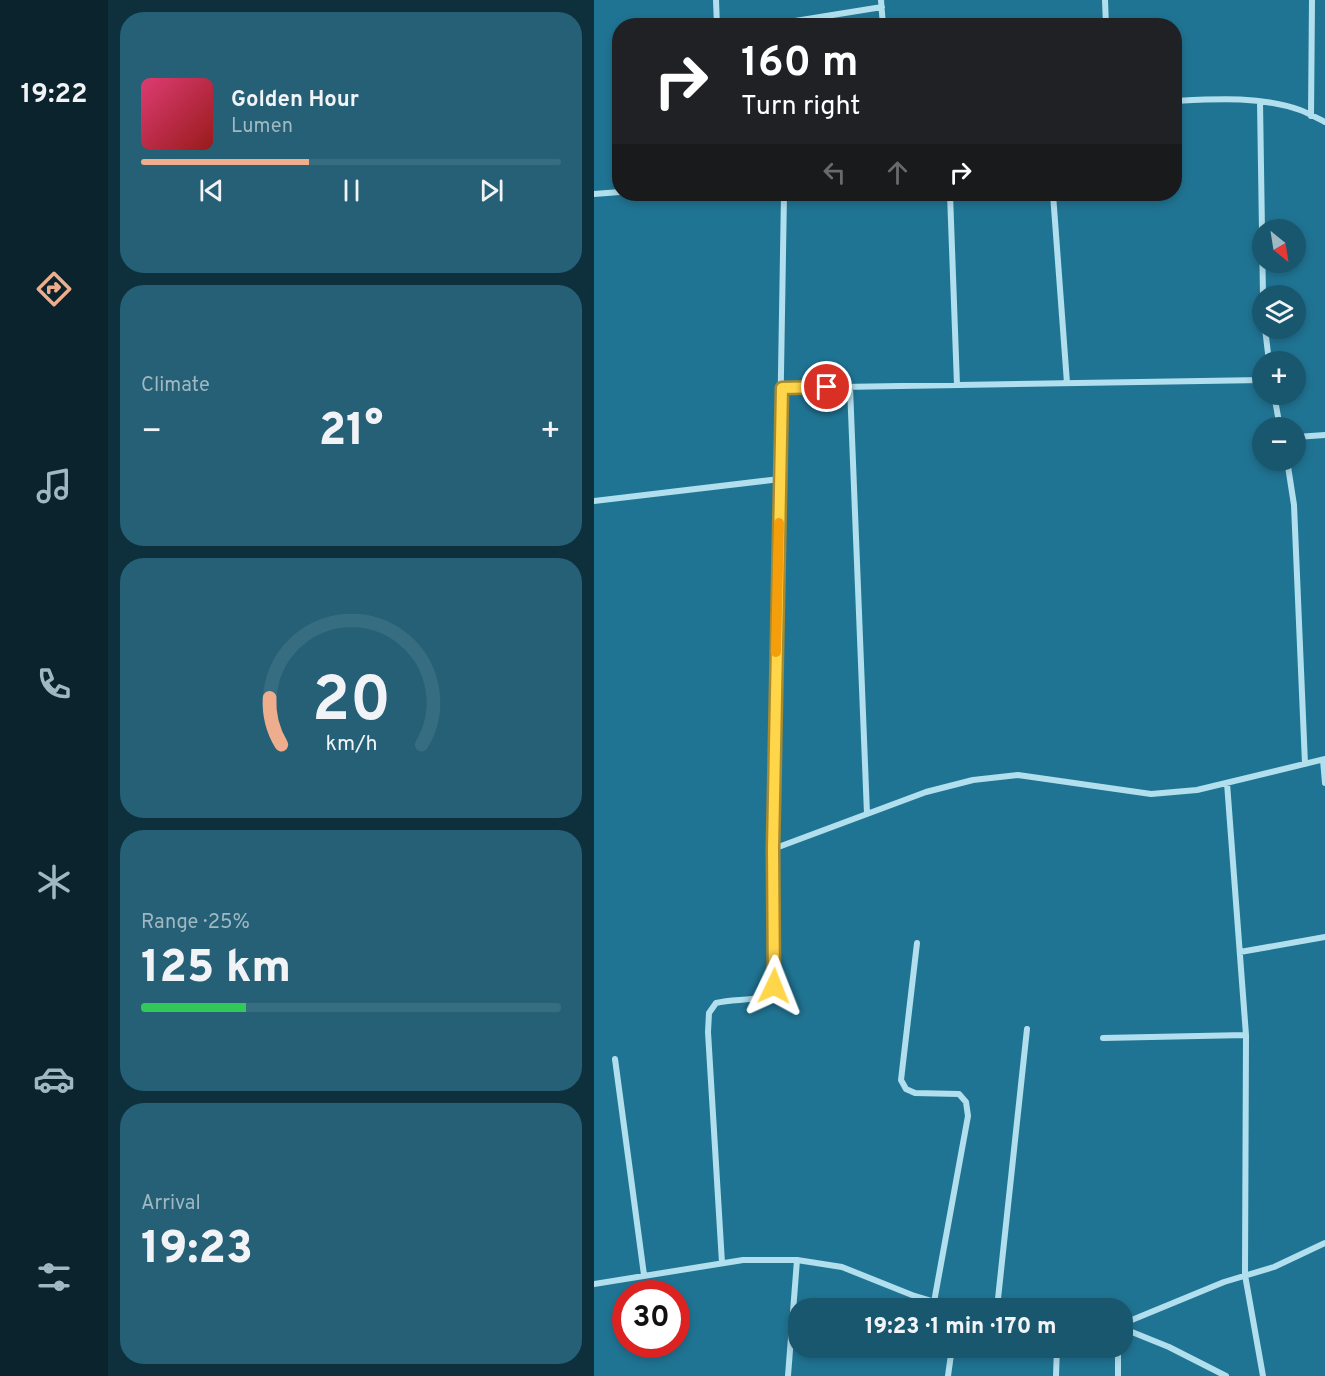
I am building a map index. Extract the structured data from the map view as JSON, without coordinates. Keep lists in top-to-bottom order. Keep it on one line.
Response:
{"north":"bottom right","page":{"tabs":"19:22","turn":["160 m","Turn right"],"song":["Golden Hour","Lumen"],"map_buttons":["+","−"],"tile":["Climate",["Range · 25%","125 km"],["Arrival","19:23"]],"heat":["−","21°","+"],"limit":"30","trip":"19:23 · 1 min · 170 m","gauge":["20","km/h"]}}
